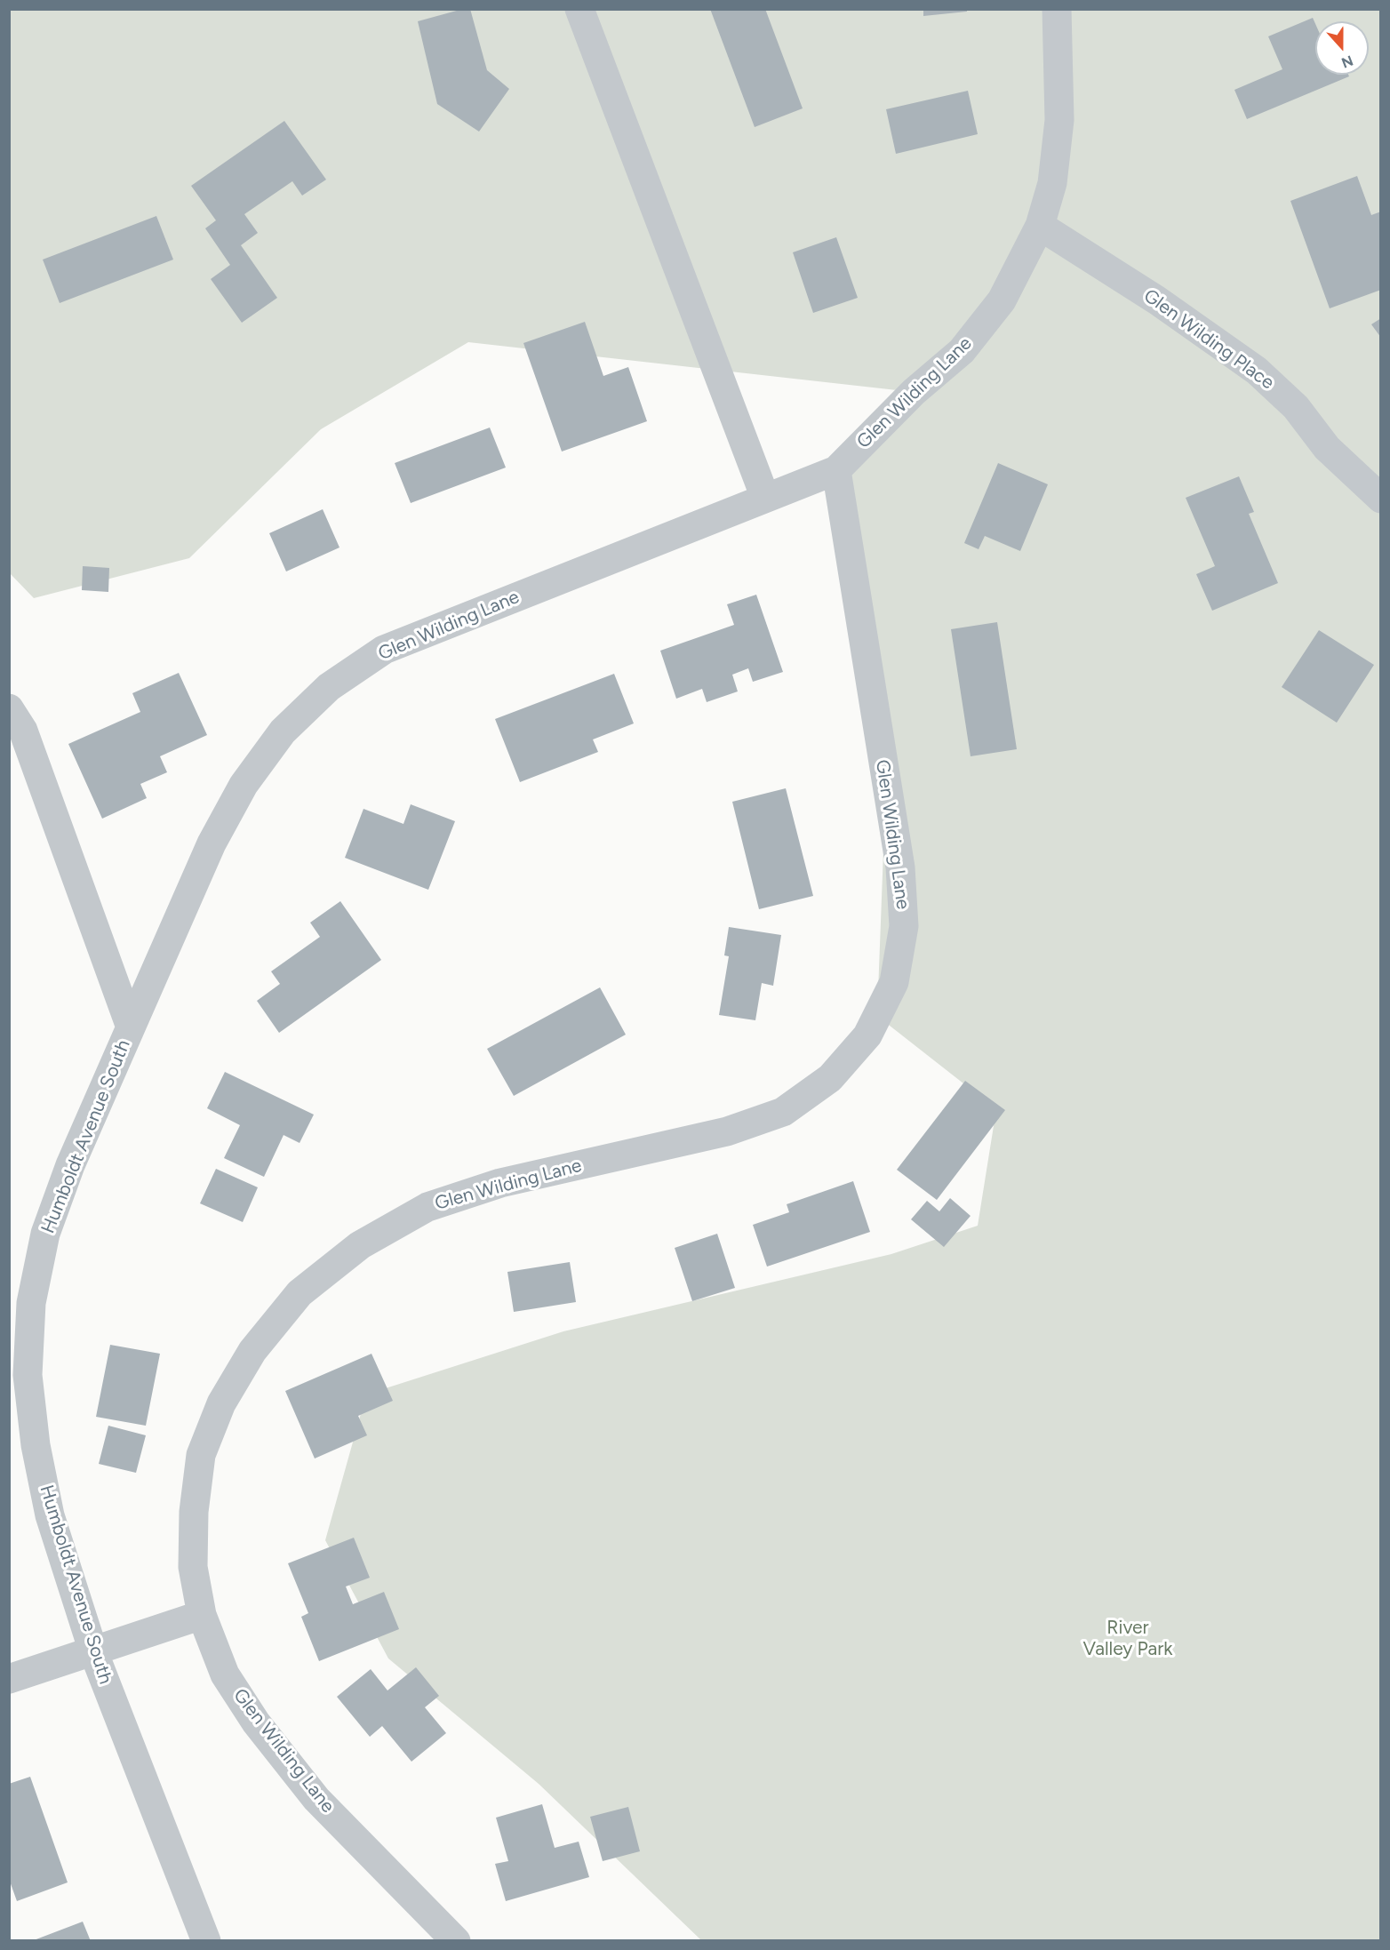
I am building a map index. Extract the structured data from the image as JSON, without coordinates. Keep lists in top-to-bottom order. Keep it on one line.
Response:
{"streets":{"street":["Glen Wilding Place","Glen Wilding Lane","Humboldt Avenue South"]},"crossings":[["Glen Wilding Place","Glen Wilding Lane"],["Glen Wilding Lane","Humboldt Avenue South"]],"parks":["River Valley Park"],"north":"bottom"}
